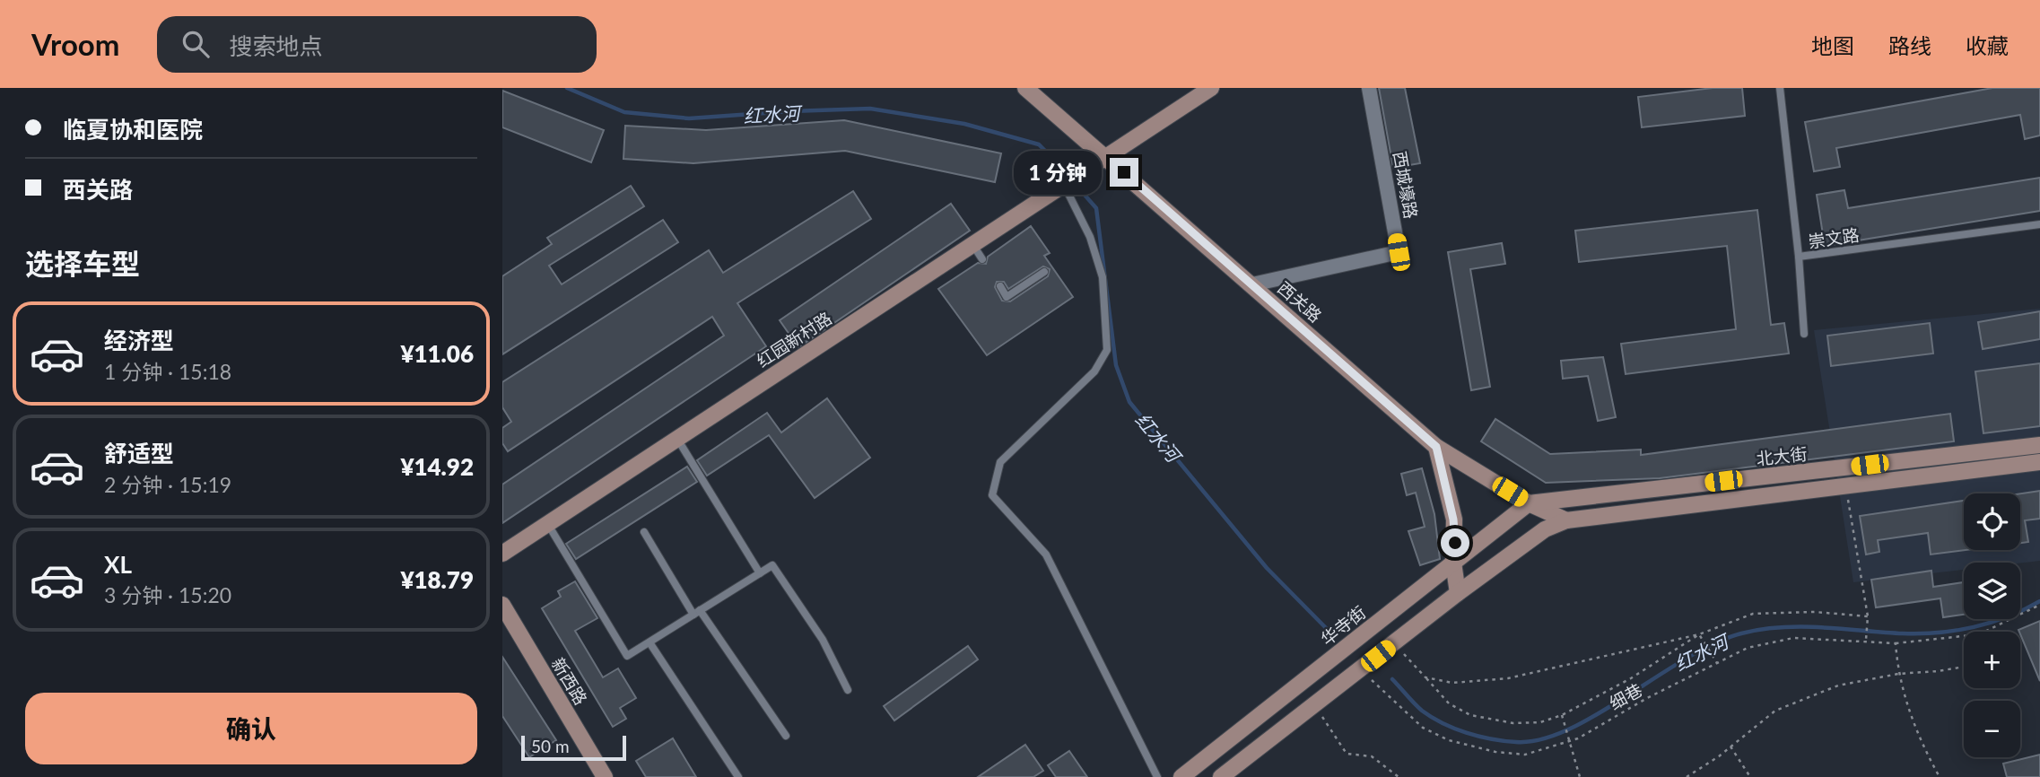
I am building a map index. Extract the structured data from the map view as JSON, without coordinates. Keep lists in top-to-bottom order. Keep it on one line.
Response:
{"streets":{"main road":["西关路","红园新村路","北大街","华寺街","新西路"],"street":["西城壕路"],"lane":["崇文路"],"path":["细巷"]},"crossings":[["西城壕路","西关路"],["西关路","红园新村路"],["西关路","北大街"],["西关路","华寺街"],["北大街","华寺街"]],"water":["红水河"],"scale_bar":"50 m","page":{"header":"Vroom","search":"搜索地点","nav":["地图","路线","收藏"],"banner":["临夏协和医院","西关路"],"bubble":"1 分钟","heading":"选择车型","list":[{"name":"经济型","note":"1 分钟 · 15:18","value":"¥11.06"},{"name":"舒适型","note":"2 分钟 · 15:19","value":"¥14.92"},{"name":"XL","note":"3 分钟 · 15:20","value":"¥18.79"}],"map_buttons":["+","−"],"buttons":"确认","scale":"50 m"}}
